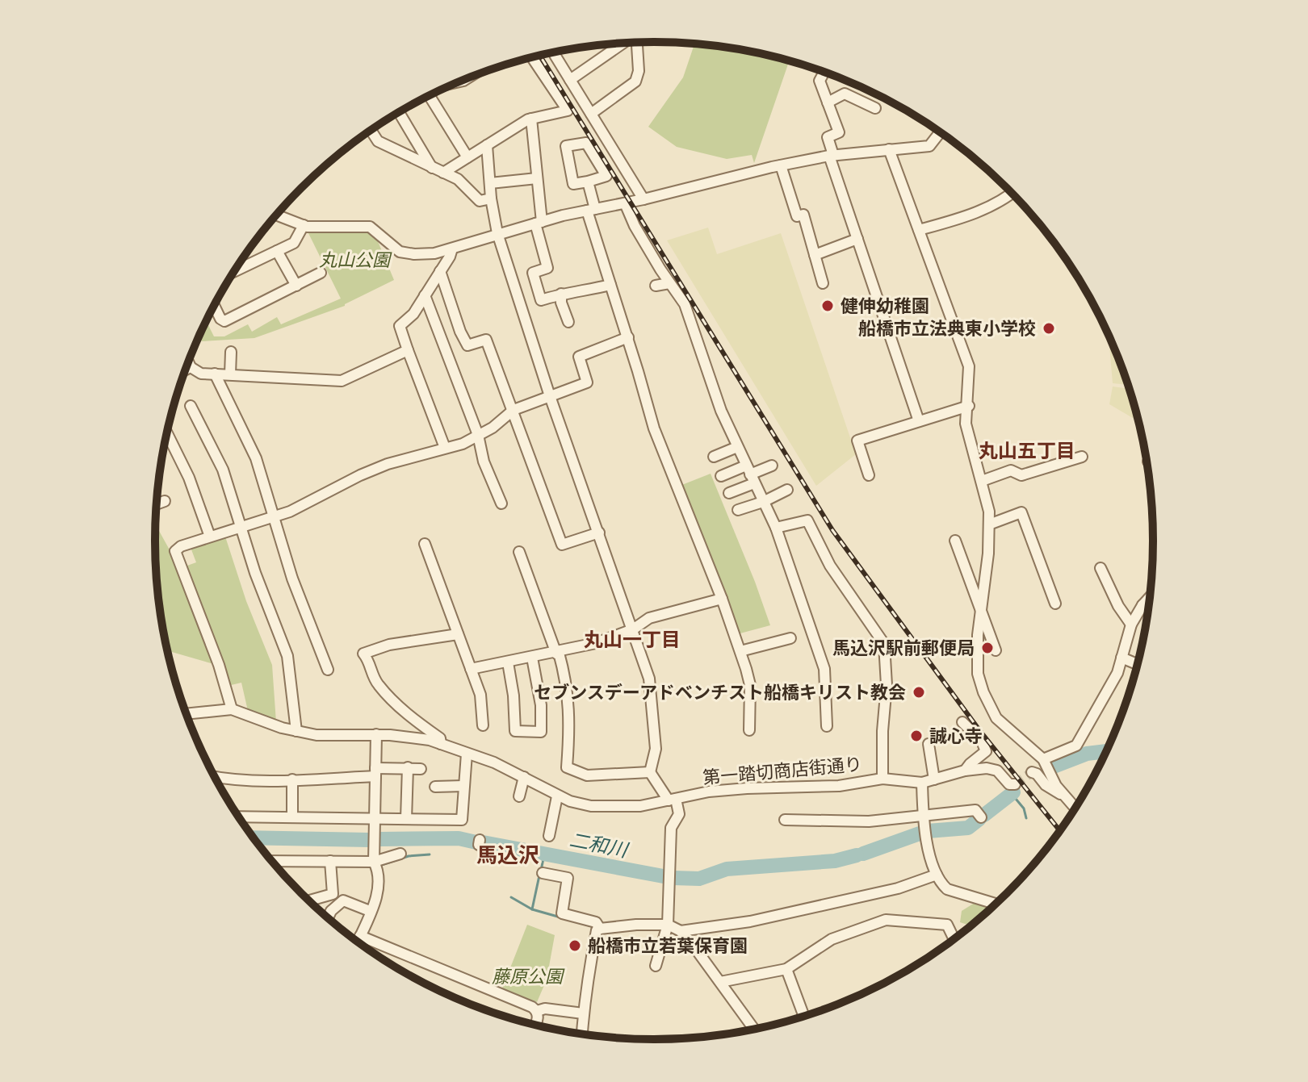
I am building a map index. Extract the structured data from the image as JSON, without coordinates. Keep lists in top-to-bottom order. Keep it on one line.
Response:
{"streets":{"street":["第一踏切商店街通り"]},"districts":["丸山五丁目","丸山一丁目","馬込沢"],"water":["二和川"],"parks":["丸山公園","藤原公園"],"places":["健伸幼稚園","船橋市立法典東小学校","馬込沢駅前郵便局","セブンスデーアドベンチスト船橋キリスト教会","誠心寺","船橋市立若葉保育園"]}
